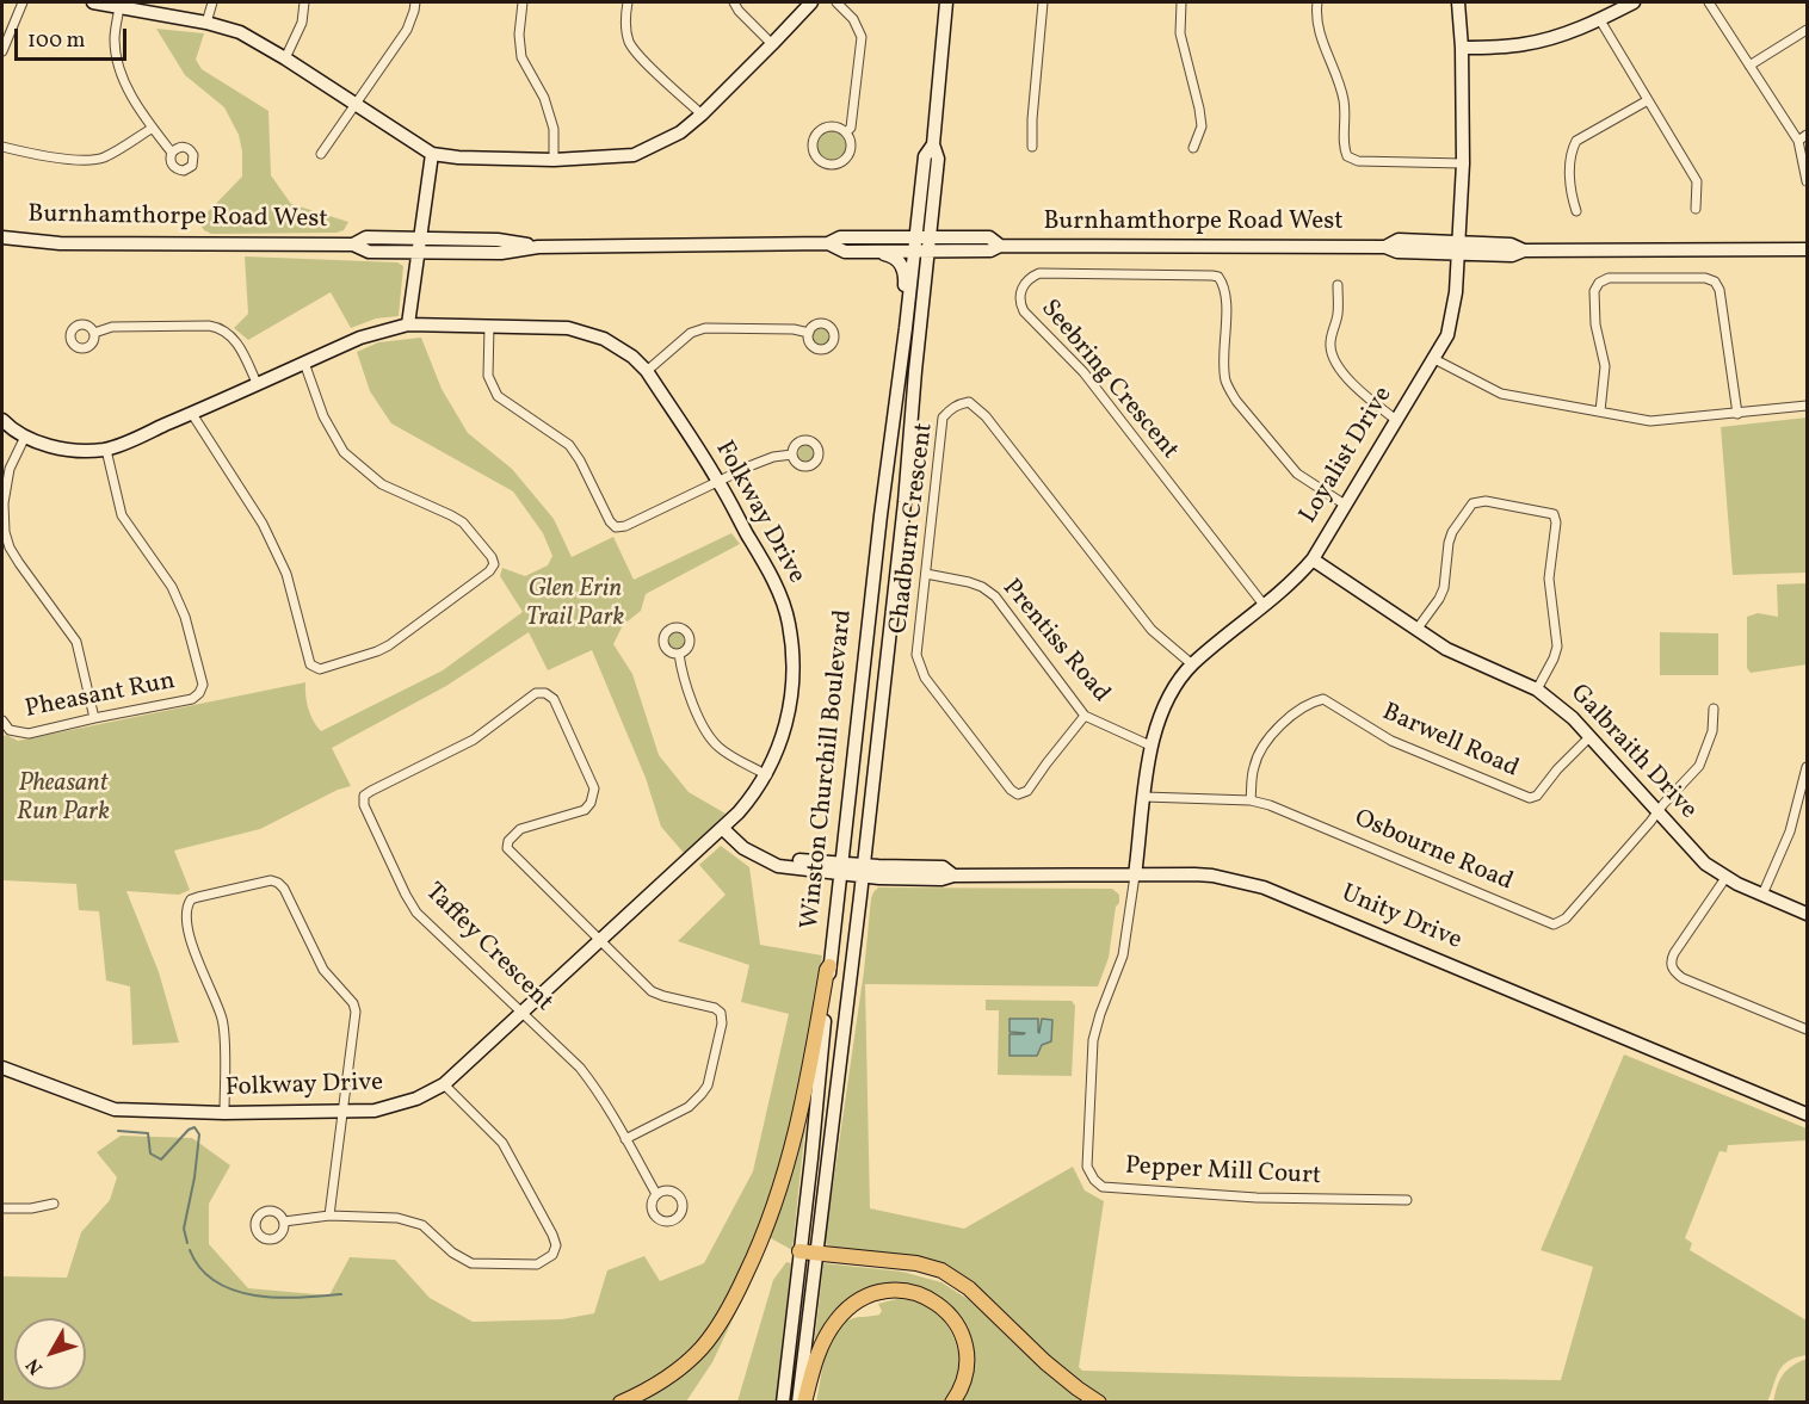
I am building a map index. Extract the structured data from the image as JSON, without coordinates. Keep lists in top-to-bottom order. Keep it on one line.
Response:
{"streets":{"street":["Burnhamthorpe Road West","Seebring Crescent","Loyalist Drive","Folkway Drive","Chadburn Crescent","Prentiss Road","Pheasant Run","Barwell Road","Galbraith Drive","Winston Churchill Boulevard","Osbourne Road","Unity Drive","Taffey Crescent","Pepper Mill Court"]},"crossings":[["Burnhamthorpe Road West","Loyalist Drive"],["Burnhamthorpe Road West","Winston Churchill Boulevard"],["Seebring Crescent","Loyalist Drive"],["Loyalist Drive","Chadburn Crescent"],["Loyalist Drive","Prentiss Road"],["Loyalist Drive","Galbraith Drive"],["Loyalist Drive","Osbourne Road"],["Loyalist Drive","Unity Drive"],["Loyalist Drive","Pepper Mill Court"],["Folkway Drive","Pheasant Run"],["Folkway Drive","Unity Drive"],["Folkway Drive","Taffey Crescent"],["Chadburn Crescent","Prentiss Road"],["Barwell Road","Galbraith Drive"],["Barwell Road","Osbourne Road"],["Galbraith Drive","Osbourne Road"],["Winston Churchill Boulevard","Unity Drive"],["Unity Drive","Pepper Mill Court"]],"parks":["Glen Erin Trail Park","Pheasant Run Park"],"scale_bar":"100 m","north":"bottom left"}
